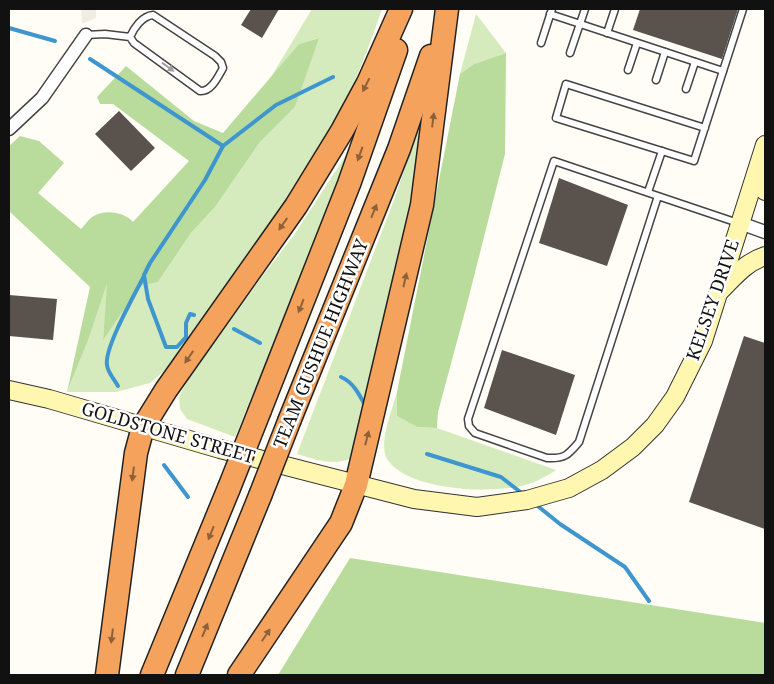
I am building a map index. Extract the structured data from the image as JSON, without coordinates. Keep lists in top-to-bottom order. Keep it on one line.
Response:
{"streets":{"highway":["TEAM GUSHUE HIGHWAY"],"main road":["KELSEY DRIVE","GOLDSTONE STREET"]},"crossings":[["KELSEY DRIVE","GOLDSTONE STREET"]]}
